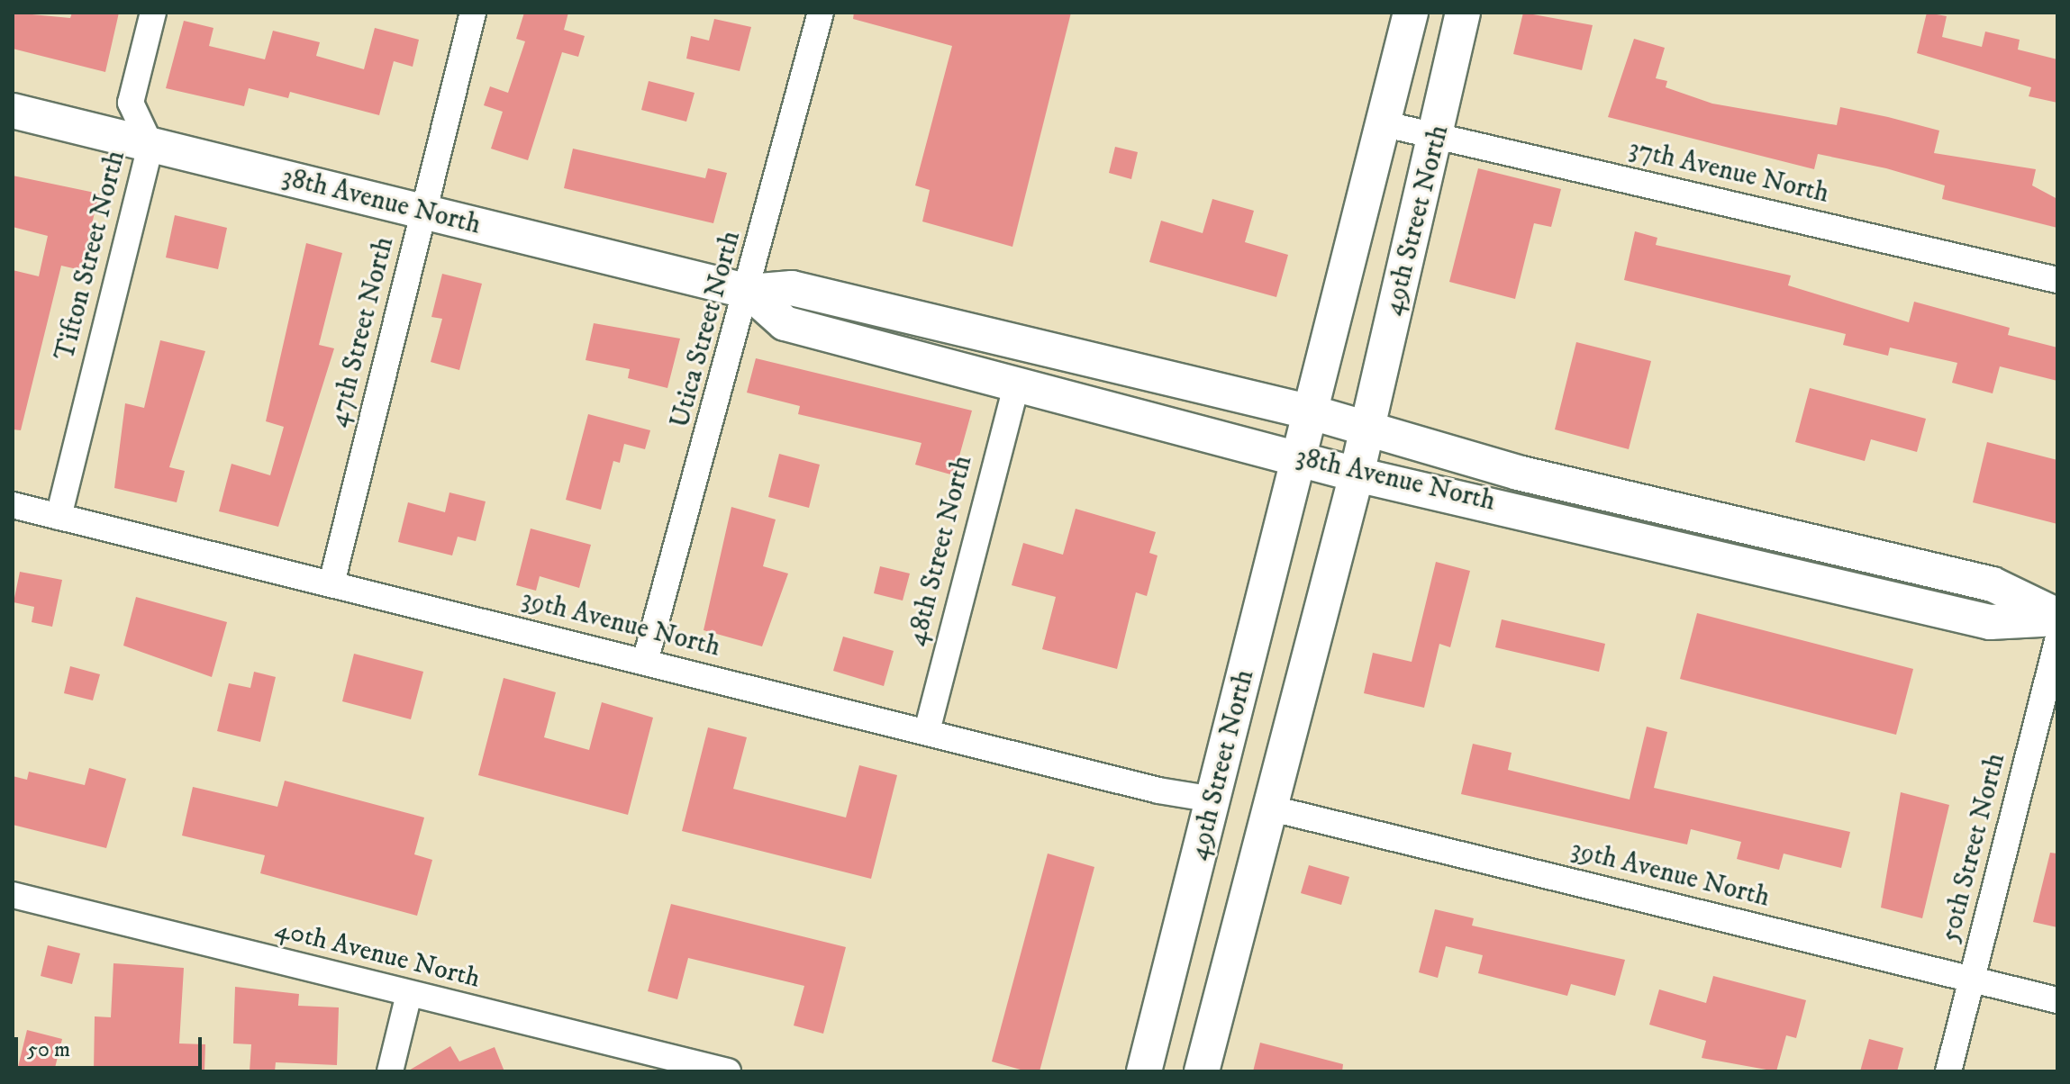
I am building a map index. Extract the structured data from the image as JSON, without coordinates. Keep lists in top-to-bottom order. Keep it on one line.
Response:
{"streets":{"main road":["38th Avenue North","49th Street North"],"street":["37th Avenue North","Tifton Street North","Utica Street North","47th Street North","48th Street North","39th Avenue North","50th Street North","40th Avenue North"]},"crossings":[["37th Avenue North","49th Street North"],["38th Avenue North","49th Street North"],["38th Avenue North","Tifton Street North"],["38th Avenue North","Utica Street North"],["38th Avenue North","47th Street North"],["38th Avenue North","48th Street North"],["49th Street North","39th Avenue North"],["Tifton Street North","39th Avenue North"],["Utica Street North","39th Avenue North"],["47th Street North","39th Avenue North"],["48th Street North","39th Avenue North"],["39th Avenue North","50th Street North"]],"scale_bar":"50 m"}
